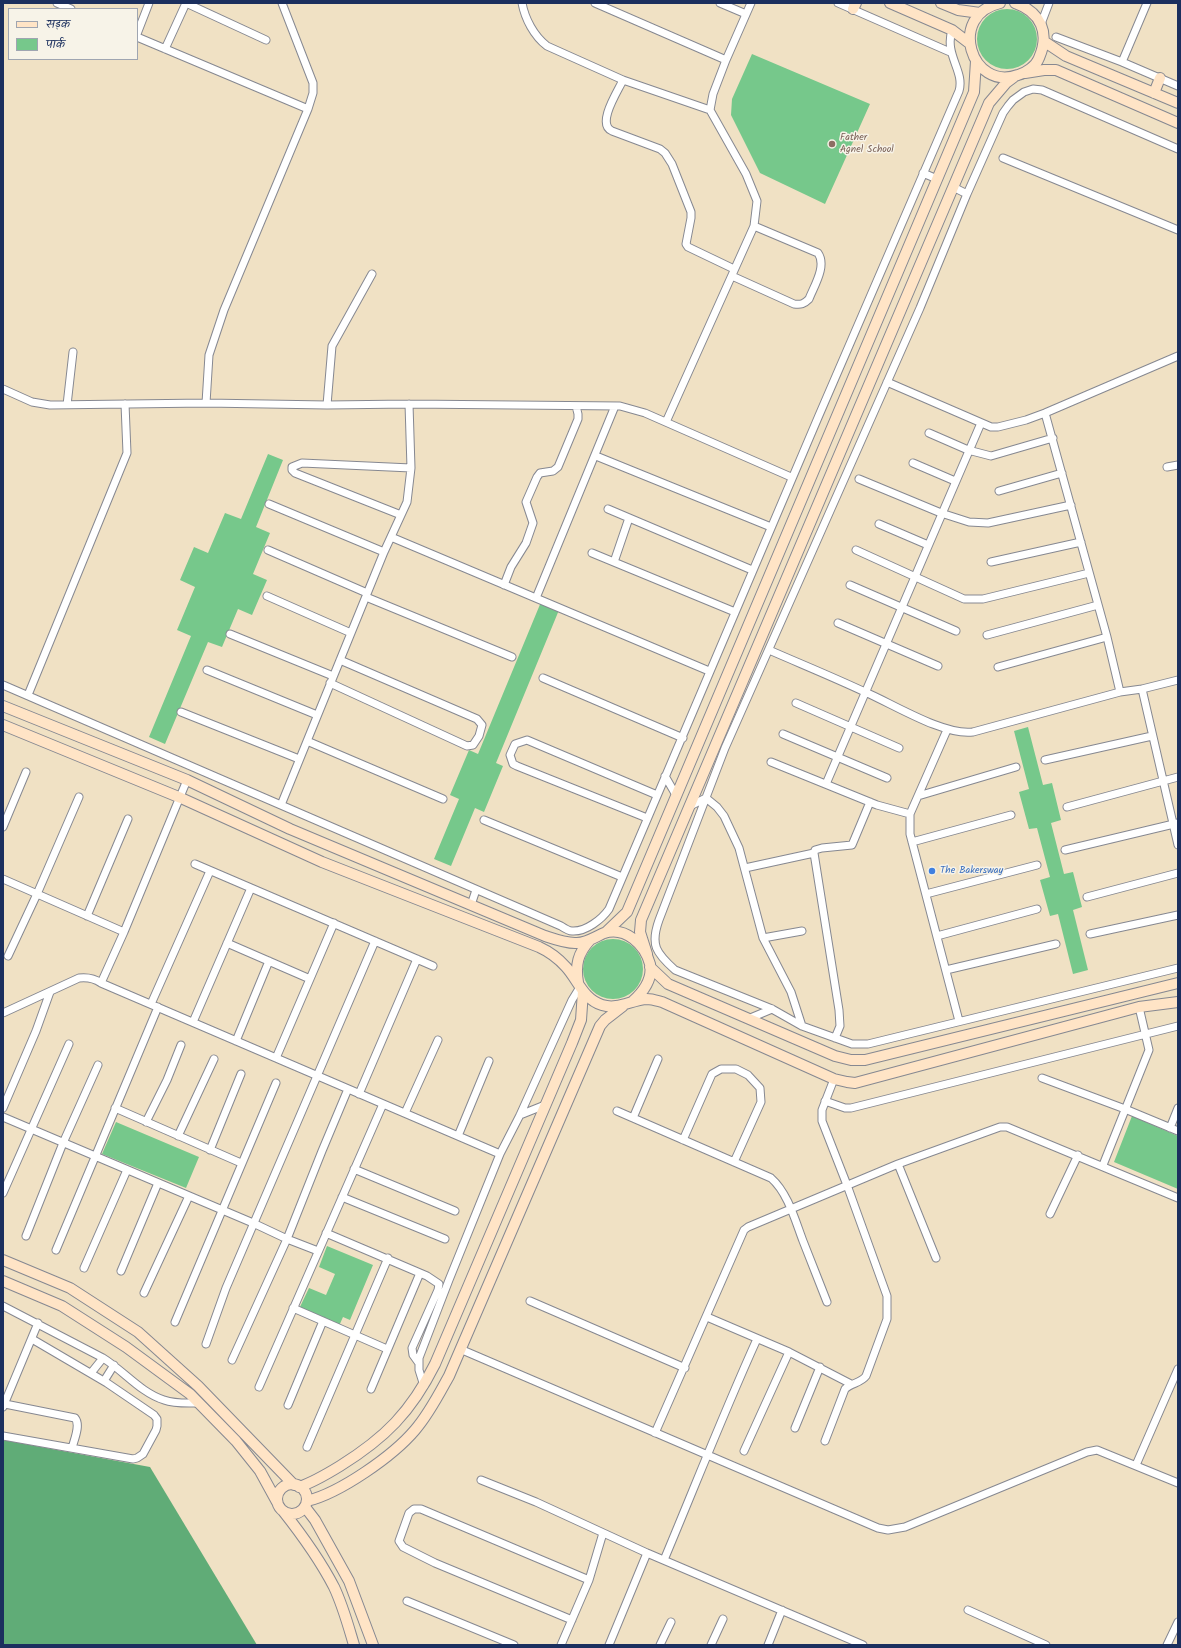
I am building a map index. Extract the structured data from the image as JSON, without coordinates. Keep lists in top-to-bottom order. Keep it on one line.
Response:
{"places":["Father Agnel School","The Bakersway"],"legend":["सड़क","पार्क"]}
